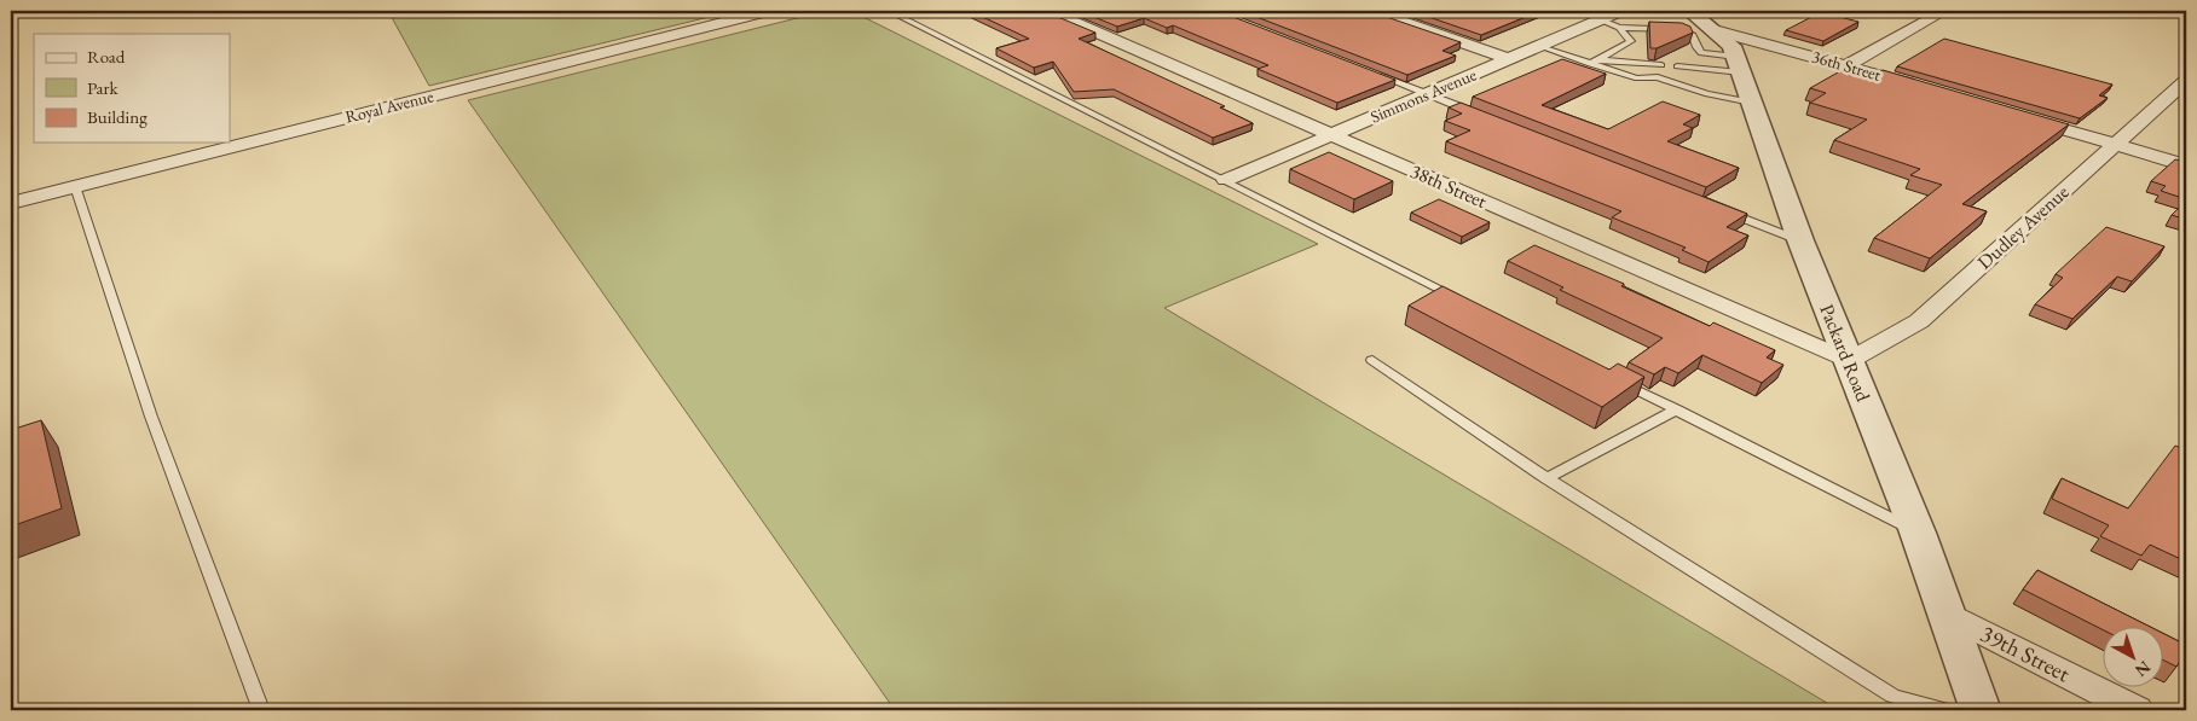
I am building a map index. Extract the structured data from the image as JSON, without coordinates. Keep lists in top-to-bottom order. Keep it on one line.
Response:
{"streets":{"street":["36th Street","Simmons Avenue","Royal Avenue","38th Street","Dudley Avenue","Packard Road","39th Street"]},"crossings":[["36th Street","Packard Road"],["Simmons Avenue","38th Street"],["38th Street","Dudley Avenue"],["38th Street","Packard Road"],["Dudley Avenue","Packard Road"],["Packard Road","39th Street"]],"legend":["Road","Park","Building"],"north":"bottom right"}
